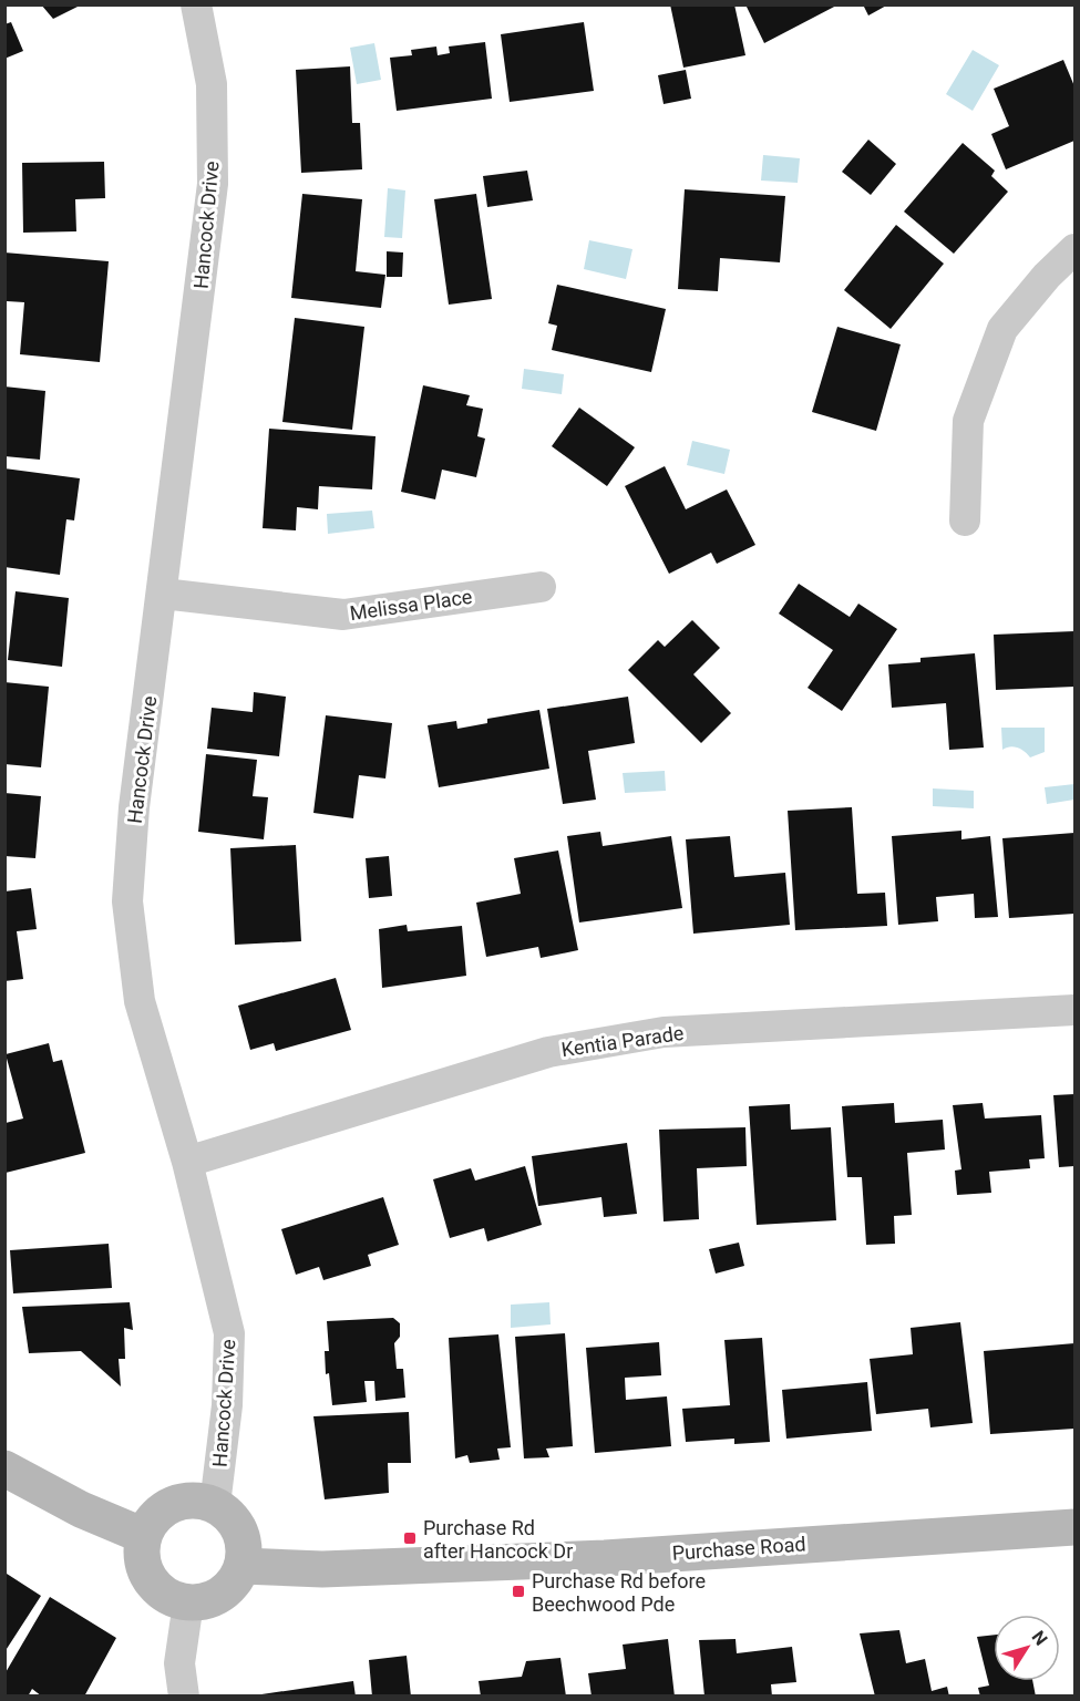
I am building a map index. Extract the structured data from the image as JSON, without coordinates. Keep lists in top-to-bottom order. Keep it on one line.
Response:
{"streets":{"main road":["Purchase Road"],"street":["Hancock Drive","Melissa Place","Kentia Parade"]},"crossings":[["Hancock Drive","Melissa Place"],["Hancock Drive","Kentia Parade"],["Hancock Drive","Purchase Road"]],"places":{"transit":["Purchase Rd after Hancock Dr","Purchase Rd before Beechwood Pde"]},"north":"top right"}
